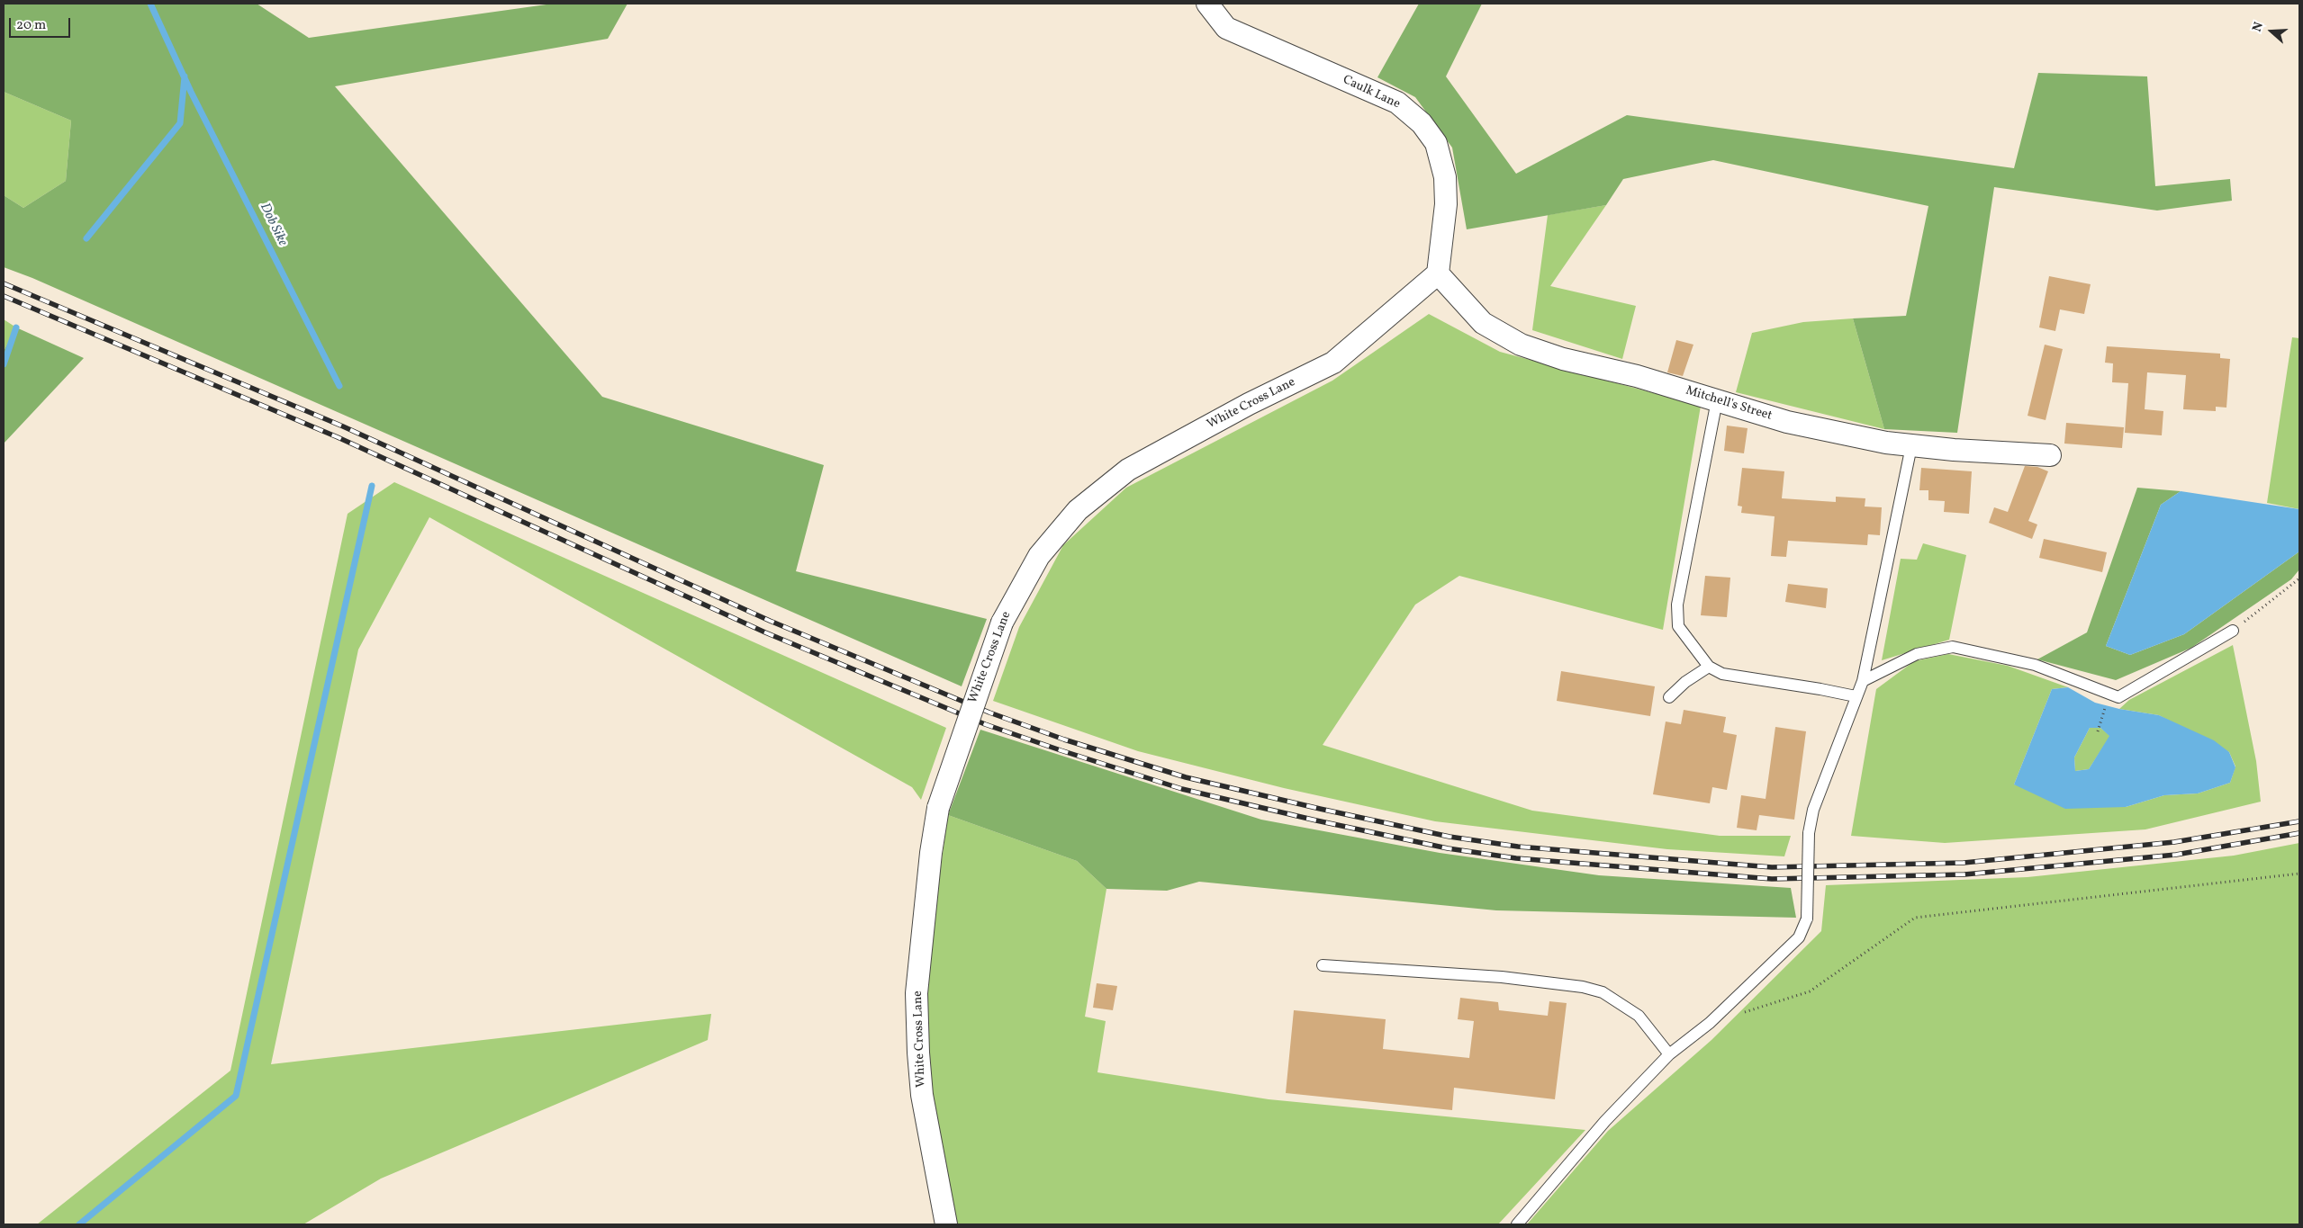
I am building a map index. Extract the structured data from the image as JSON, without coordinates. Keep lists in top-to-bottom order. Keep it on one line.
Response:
{"streets":{"street":["Caulk Lane","White Cross Lane","Mitchell's Street"]},"crossings":[["Caulk Lane","White Cross Lane"],["Caulk Lane","Mitchell's Street"],["White Cross Lane","Mitchell's Street"]],"water":["Dob Sike"],"scale_bar":"20 m","north":"left"}
